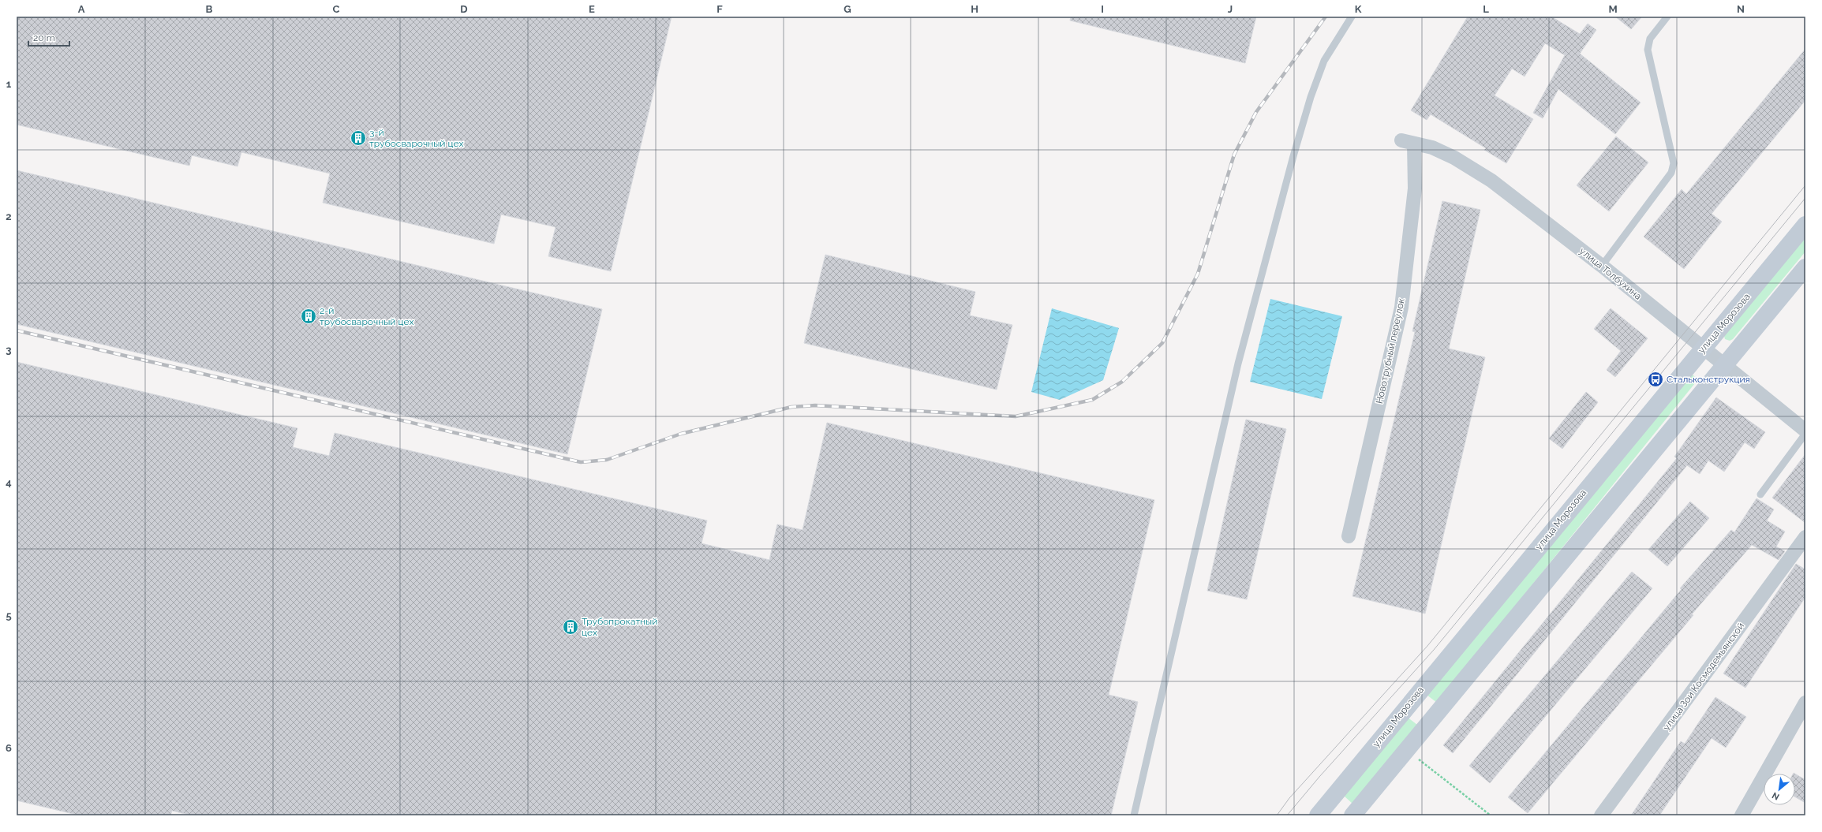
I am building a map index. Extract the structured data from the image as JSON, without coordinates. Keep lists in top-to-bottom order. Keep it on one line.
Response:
{"streets":{"main road":["улица Морозова"],"street":["улица Толбухина","Новотрубный переулок","улица Зои Космодемьянской"]},"crossings":[["улица Толбухина","улица Морозова"],["улица Толбухина","Новотрубный переулок"]],"places":{"building":["3-й трубосварочный цех","2-й трубосварочный цех","Трубопрокатный цех"],"bus stop":["Стальконструкция"]},"scale_bar":"20 m","north":"bottom left","grid":{"columns":["A","B","C","D","E","F","G","H","I","J","K","L","M","N"],"rows":["1","2","3","4","5","6"]}}
